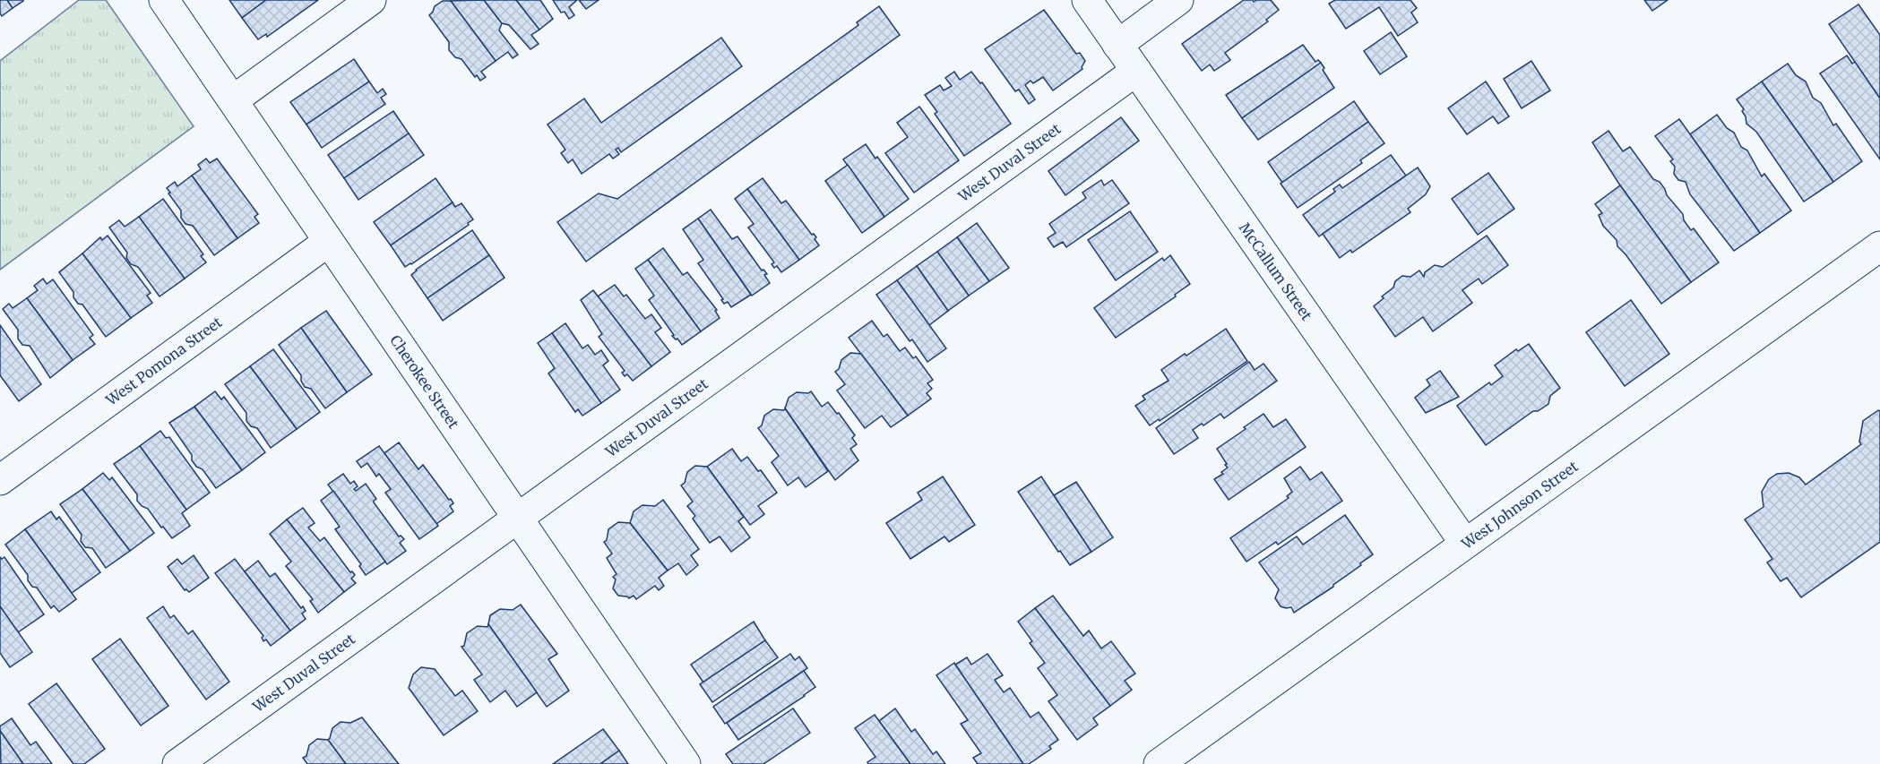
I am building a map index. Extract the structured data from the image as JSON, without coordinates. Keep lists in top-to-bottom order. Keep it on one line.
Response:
{"streets":{"street":["West Duval Street","McCallum Street","West Pomona Street","Cherokee Street","West Johnson Street"]},"crossings":[["West Duval Street","McCallum Street"],["West Duval Street","Cherokee Street"],["McCallum Street","West Johnson Street"],["West Pomona Street","Cherokee Street"]]}
